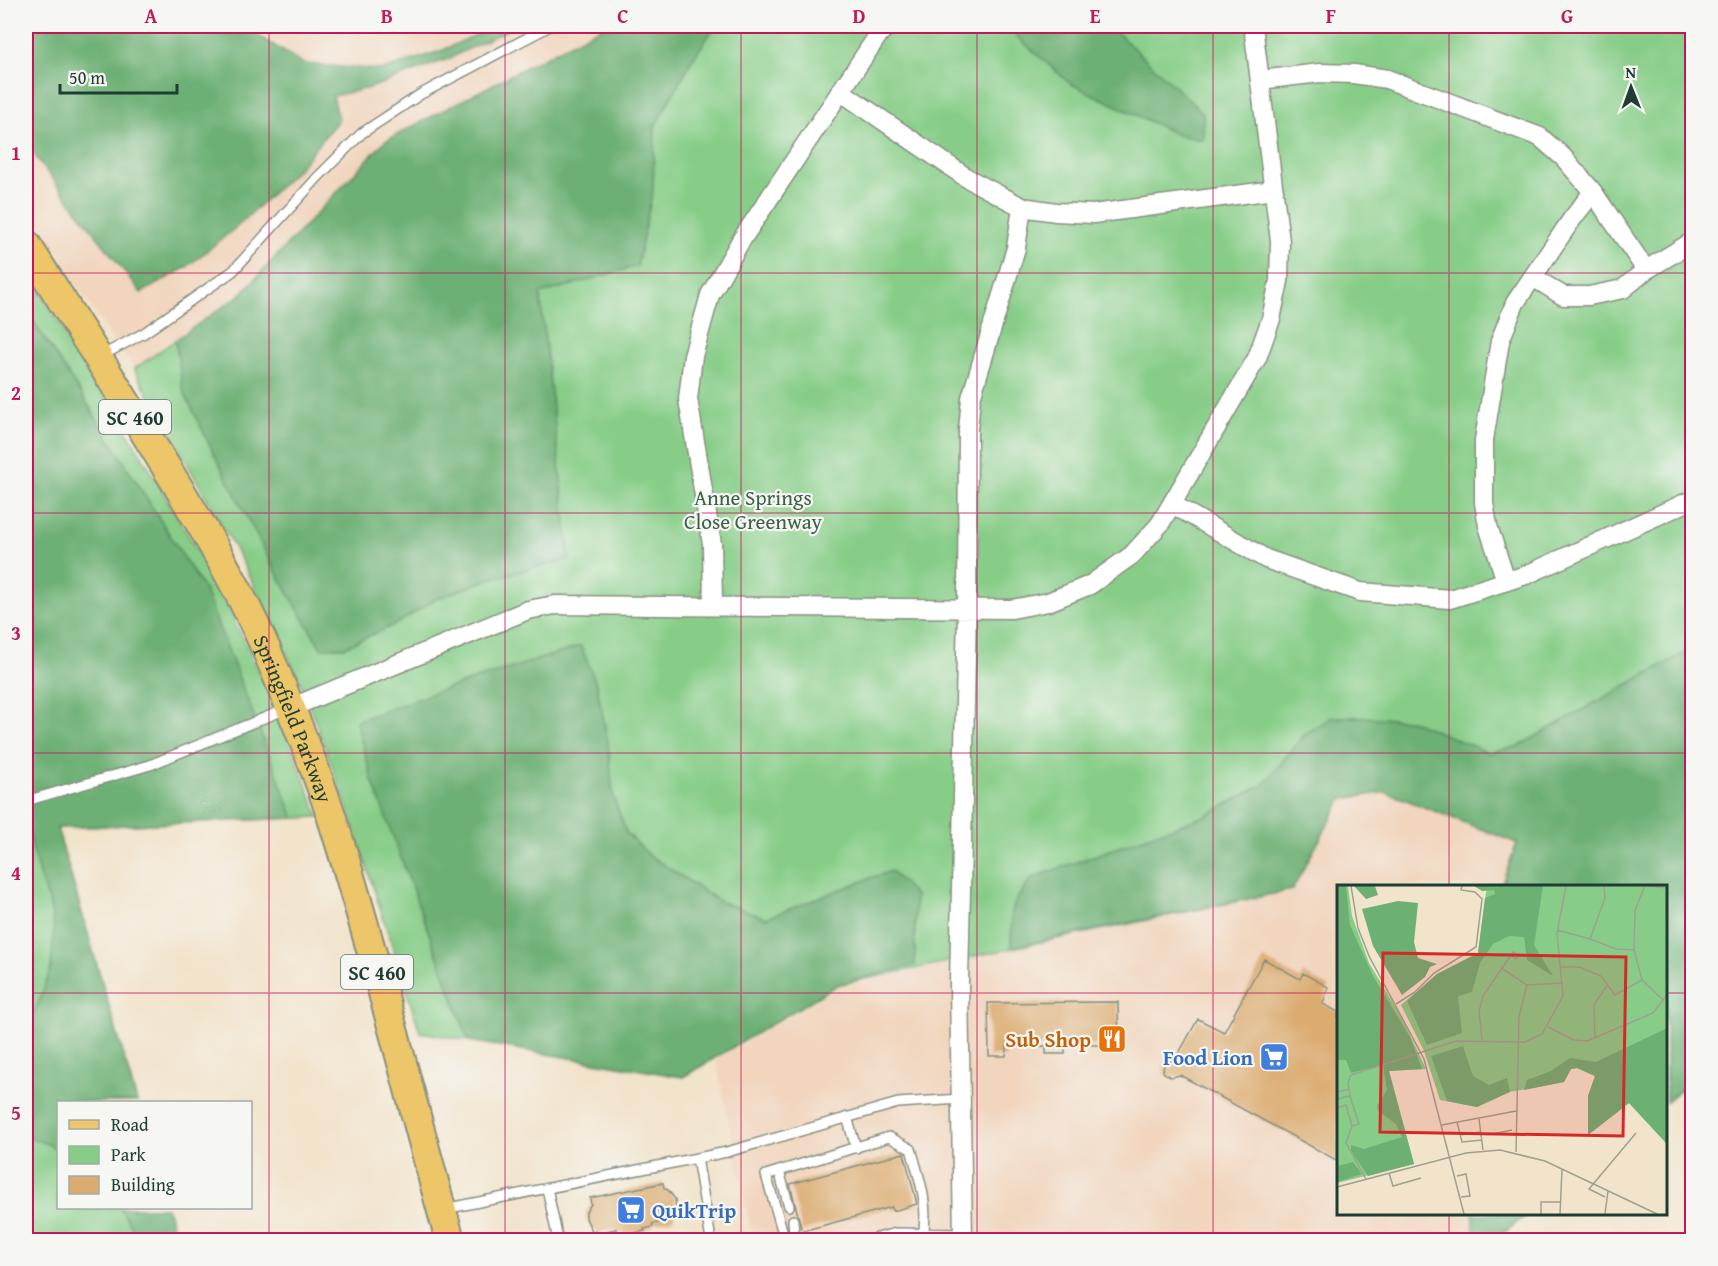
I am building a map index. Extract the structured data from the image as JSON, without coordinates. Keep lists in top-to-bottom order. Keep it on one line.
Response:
{"streets":{"main road":["SC 460","Springfield Parkway"]},"parks":["Anne Springs Close Greenway"],"places":{"restaurant":["Sub Shop"],"supermarket":["Food Lion","QuikTrip"]},"legend":["Road","Park","Building"],"scale_bar":"50 m","north":"top","grid":{"columns":["A","B","C","D","E","F","G"],"rows":["1","2","3","4","5"]}}
